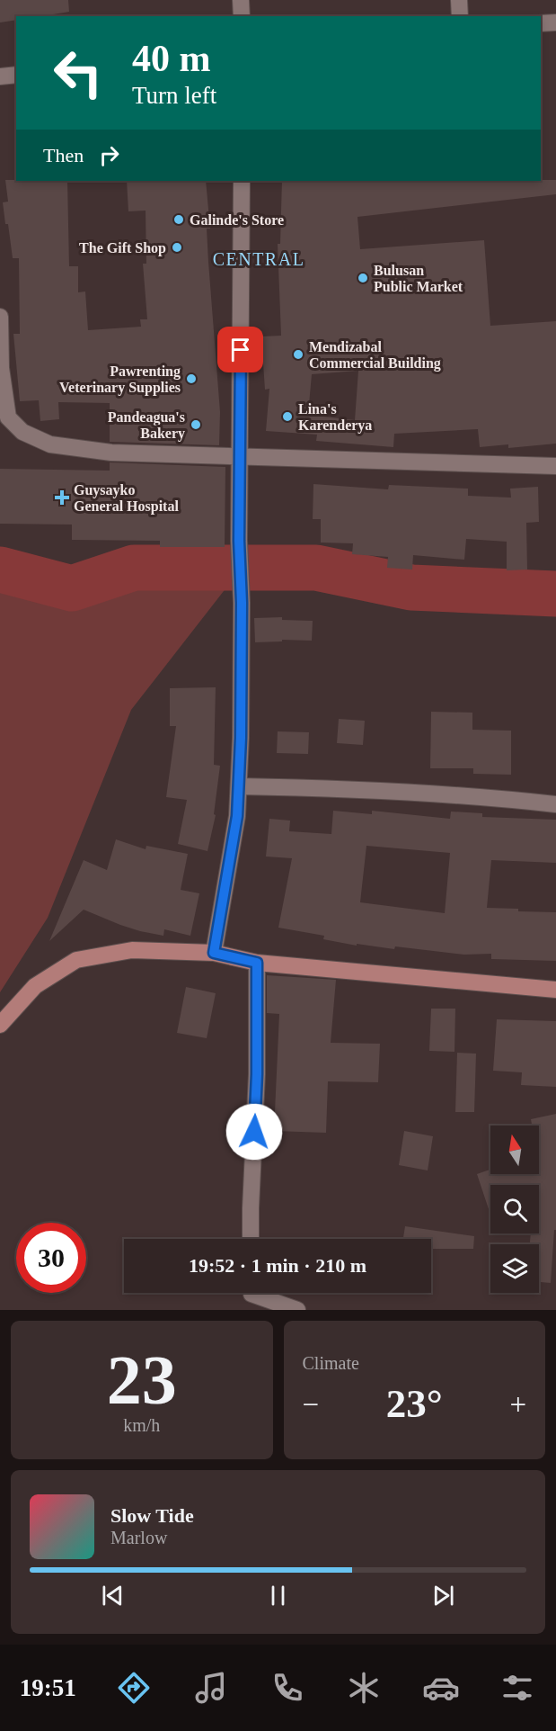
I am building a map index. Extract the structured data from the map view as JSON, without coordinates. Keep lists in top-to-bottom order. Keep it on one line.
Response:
{"districts":["CENTRAL"],"places":{"other":["Galinde's Store","The Gift Shop","Bulusan Public Market","Mendizabal Commercial Building","Pawrenting Veterinary Supplies","Lina's Karenderya","Pandeagua's Bakery"],"health":["Guysayko General Hospital"]},"north":"top","page":{"turn":["40 m","Turn left"],"then":"Then","limit":"30","trip":"19:52 · 1 min · 210 m","tile":[["23","km/h"],"Climate"],"heat":["−","23°","+"],"song":["Slow Tide","Marlow"],"tabs":"19:51"}}
